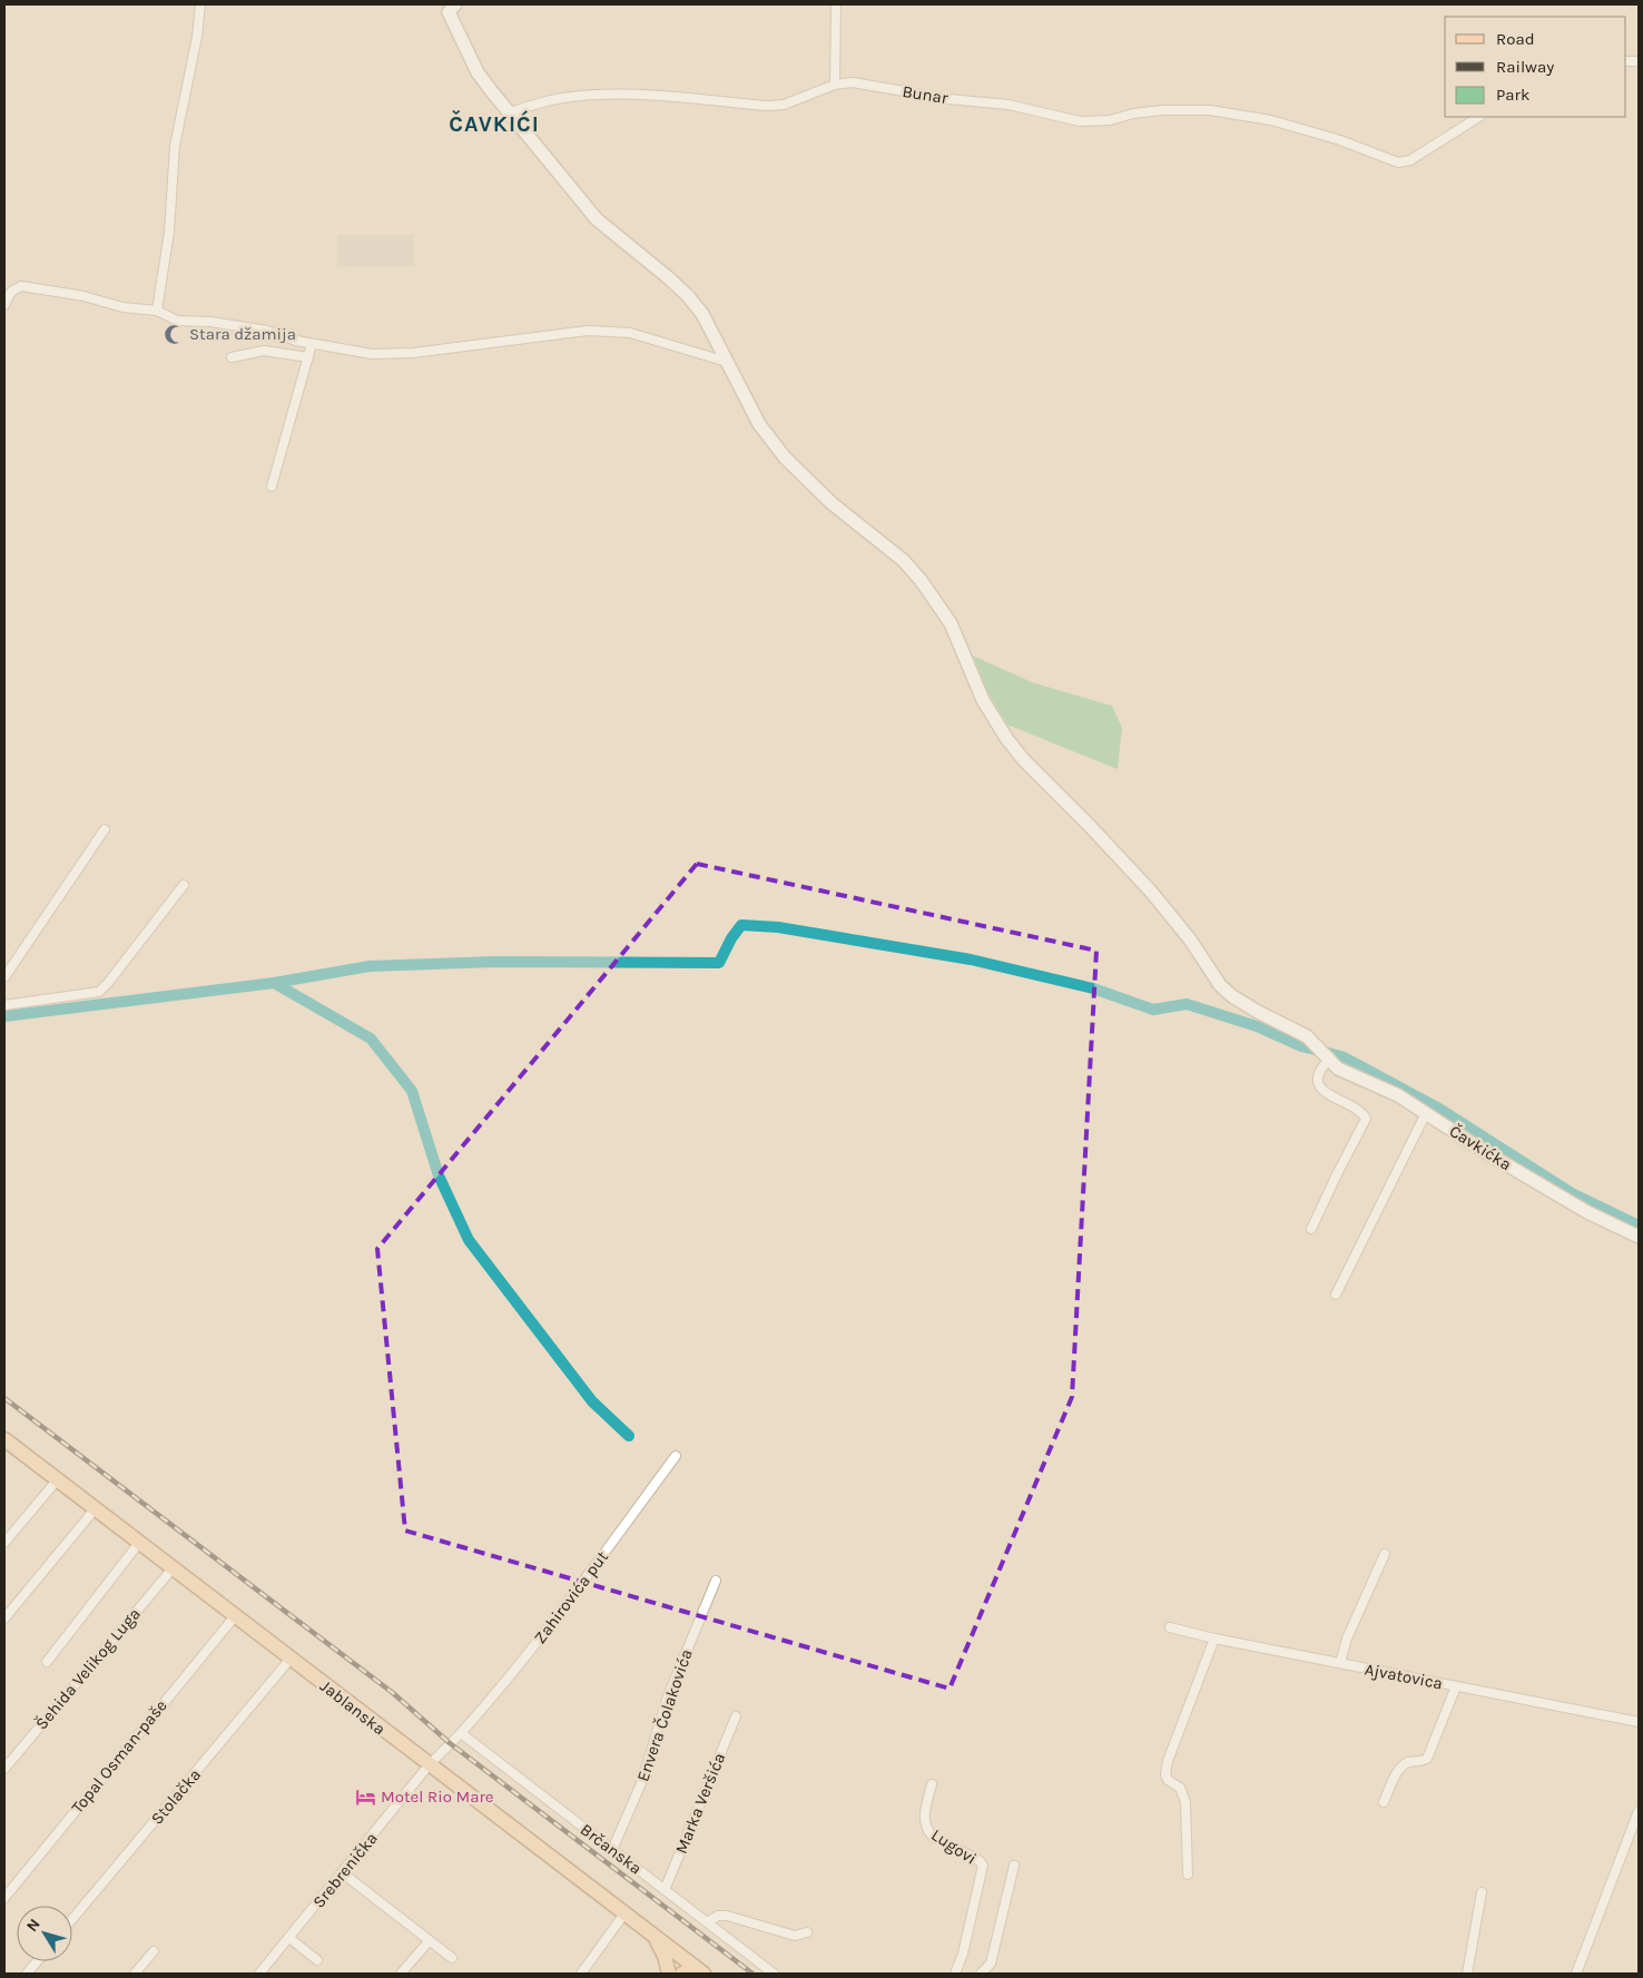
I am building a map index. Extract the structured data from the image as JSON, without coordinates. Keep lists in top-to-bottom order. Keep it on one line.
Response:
{"streets":{"main road":["Jablanska"],"street":["Bunar","Čavkićka","Zahirovića put","Šehida Velikog Luga","Ajvatovica","Envera Čolakovića","Topal Osman-paše","Stolačka","Marka Veršića","Lugovi","Brčanska","Srebrenička"]},"crossings":[["Zahirovića put","Brčanska"],["Zahirovića put","Srebrenička"],["Šehida Velikog Luga","Jablanska"],["Jablanska","Topal Osman-paše"],["Jablanska","Stolačka"],["Jablanska","Srebrenička"],["Envera Čolakovića","Brčanska"],["Marka Veršića","Brčanska"],["Brčanska","Srebrenička"]],"districts":["ČAVKIĆI"],"places":{"mosque":["Stara džamija"],"hotel":["Motel Rio Mare"]},"legend":["Road","Railway","Park"],"north":"top left"}
